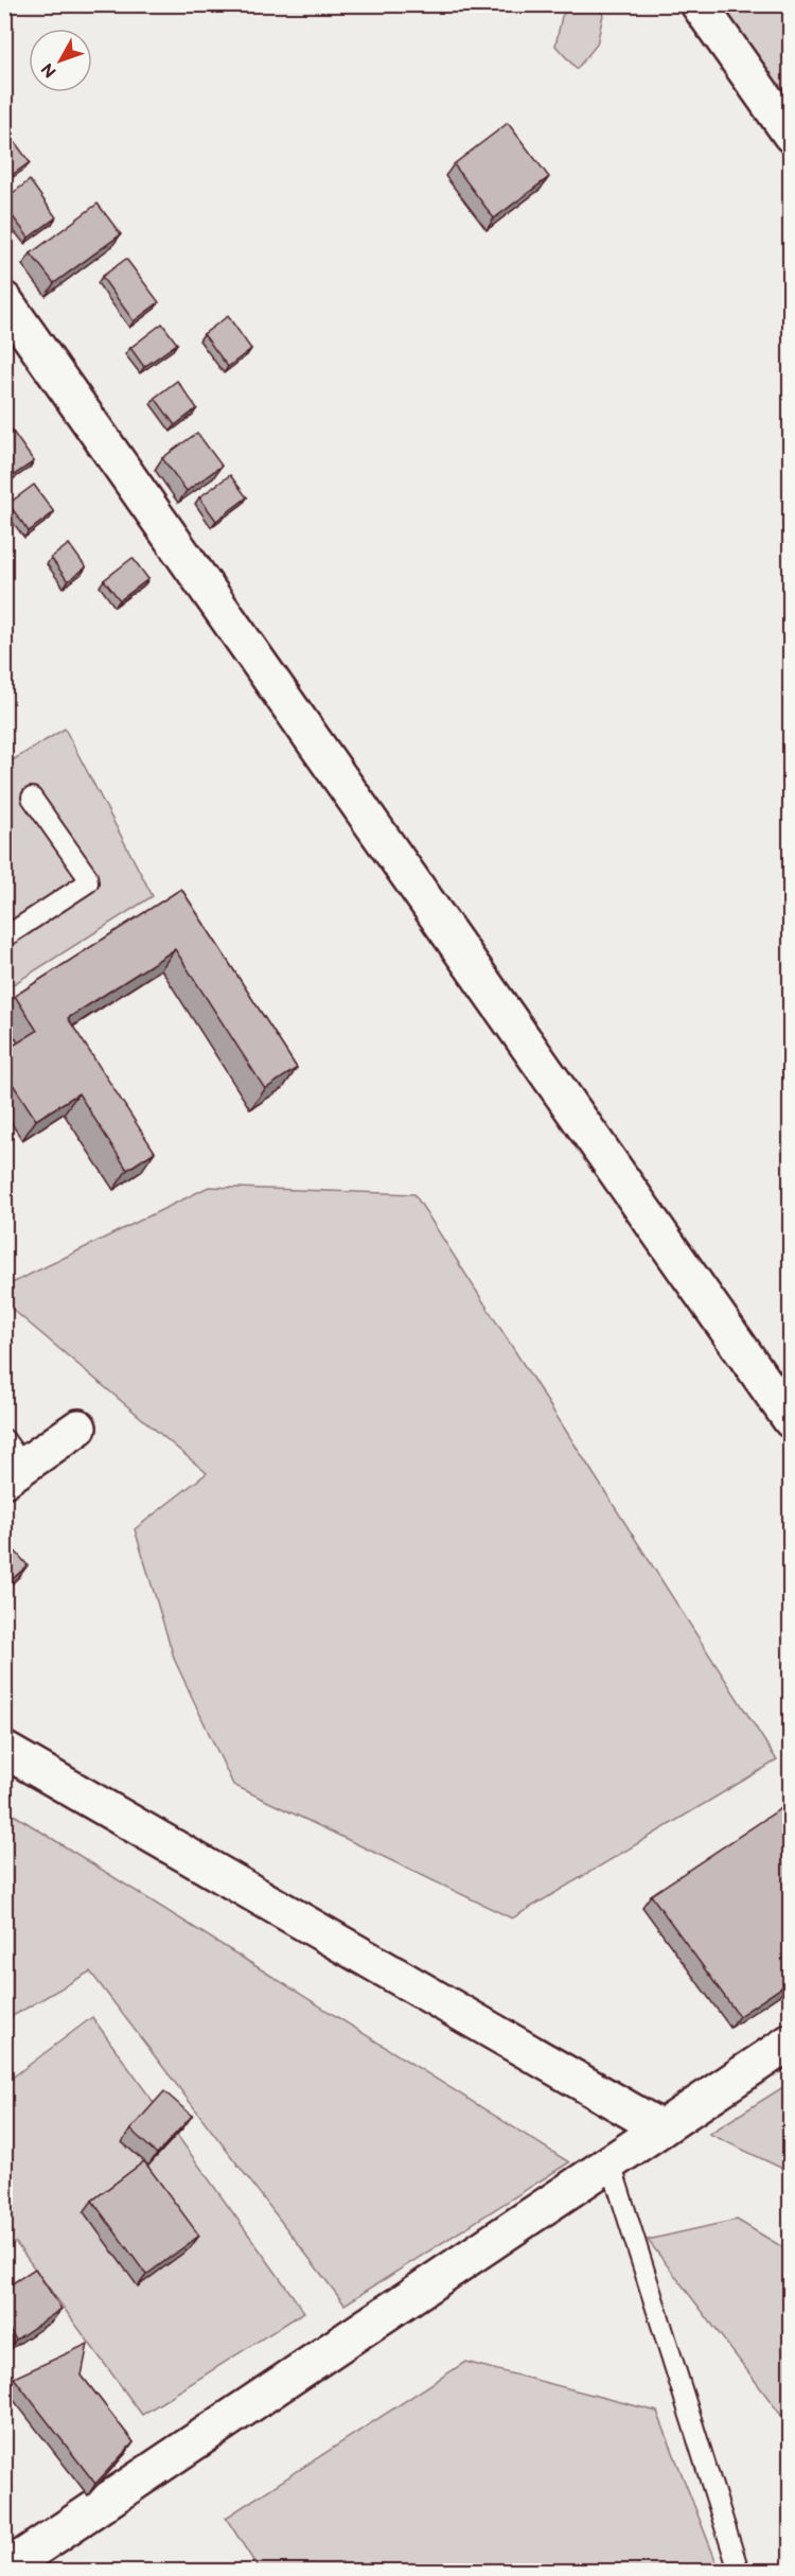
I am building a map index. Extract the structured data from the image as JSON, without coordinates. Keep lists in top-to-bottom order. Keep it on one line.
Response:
{"north":"bottom left"}
